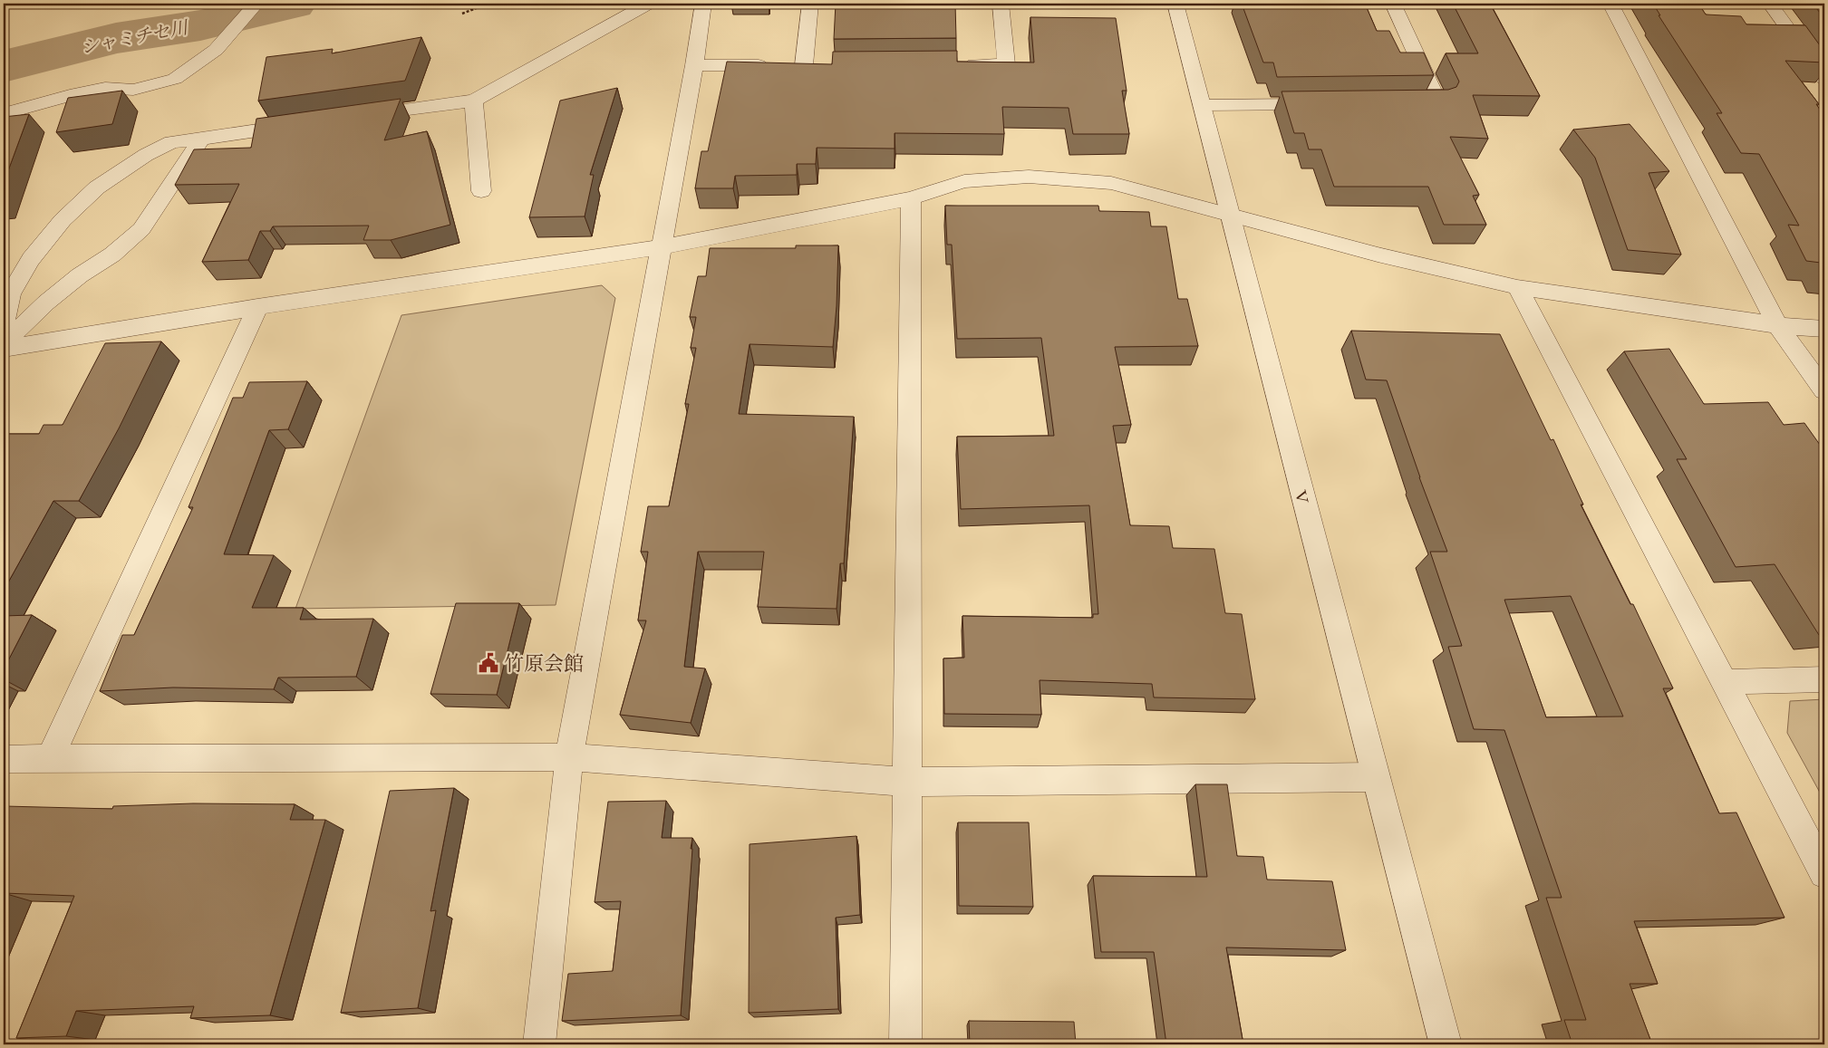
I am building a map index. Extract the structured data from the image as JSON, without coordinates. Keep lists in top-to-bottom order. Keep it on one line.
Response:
{"streets":{"street":["ｖ"]},"water":["シャミチセ川"],"places":{"public building":["竹原会館"]}}
